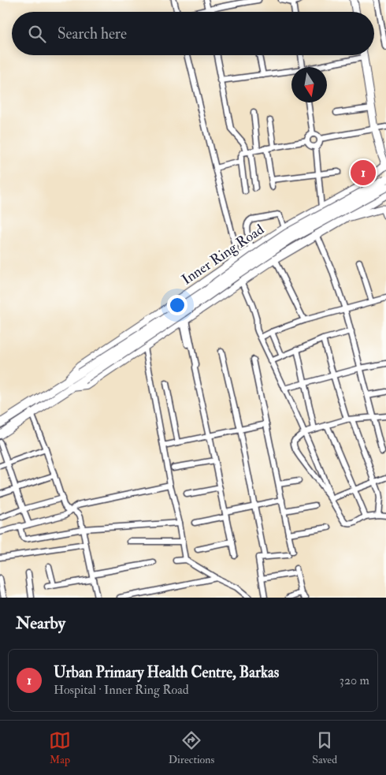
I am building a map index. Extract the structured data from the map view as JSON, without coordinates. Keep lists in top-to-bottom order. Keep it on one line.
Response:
{"streets":{"main road":["Inner Ring Road"]},"north":"bottom","page":{"search":"Search here","pins":"1","heading":"Nearby","list":[{"mark":"1","name":"Urban Primary Health Centre, Barkas","note":"Hospital · Inner Ring Road","value":"320 m"}],"nav":["Map","Directions","Saved"]}}
